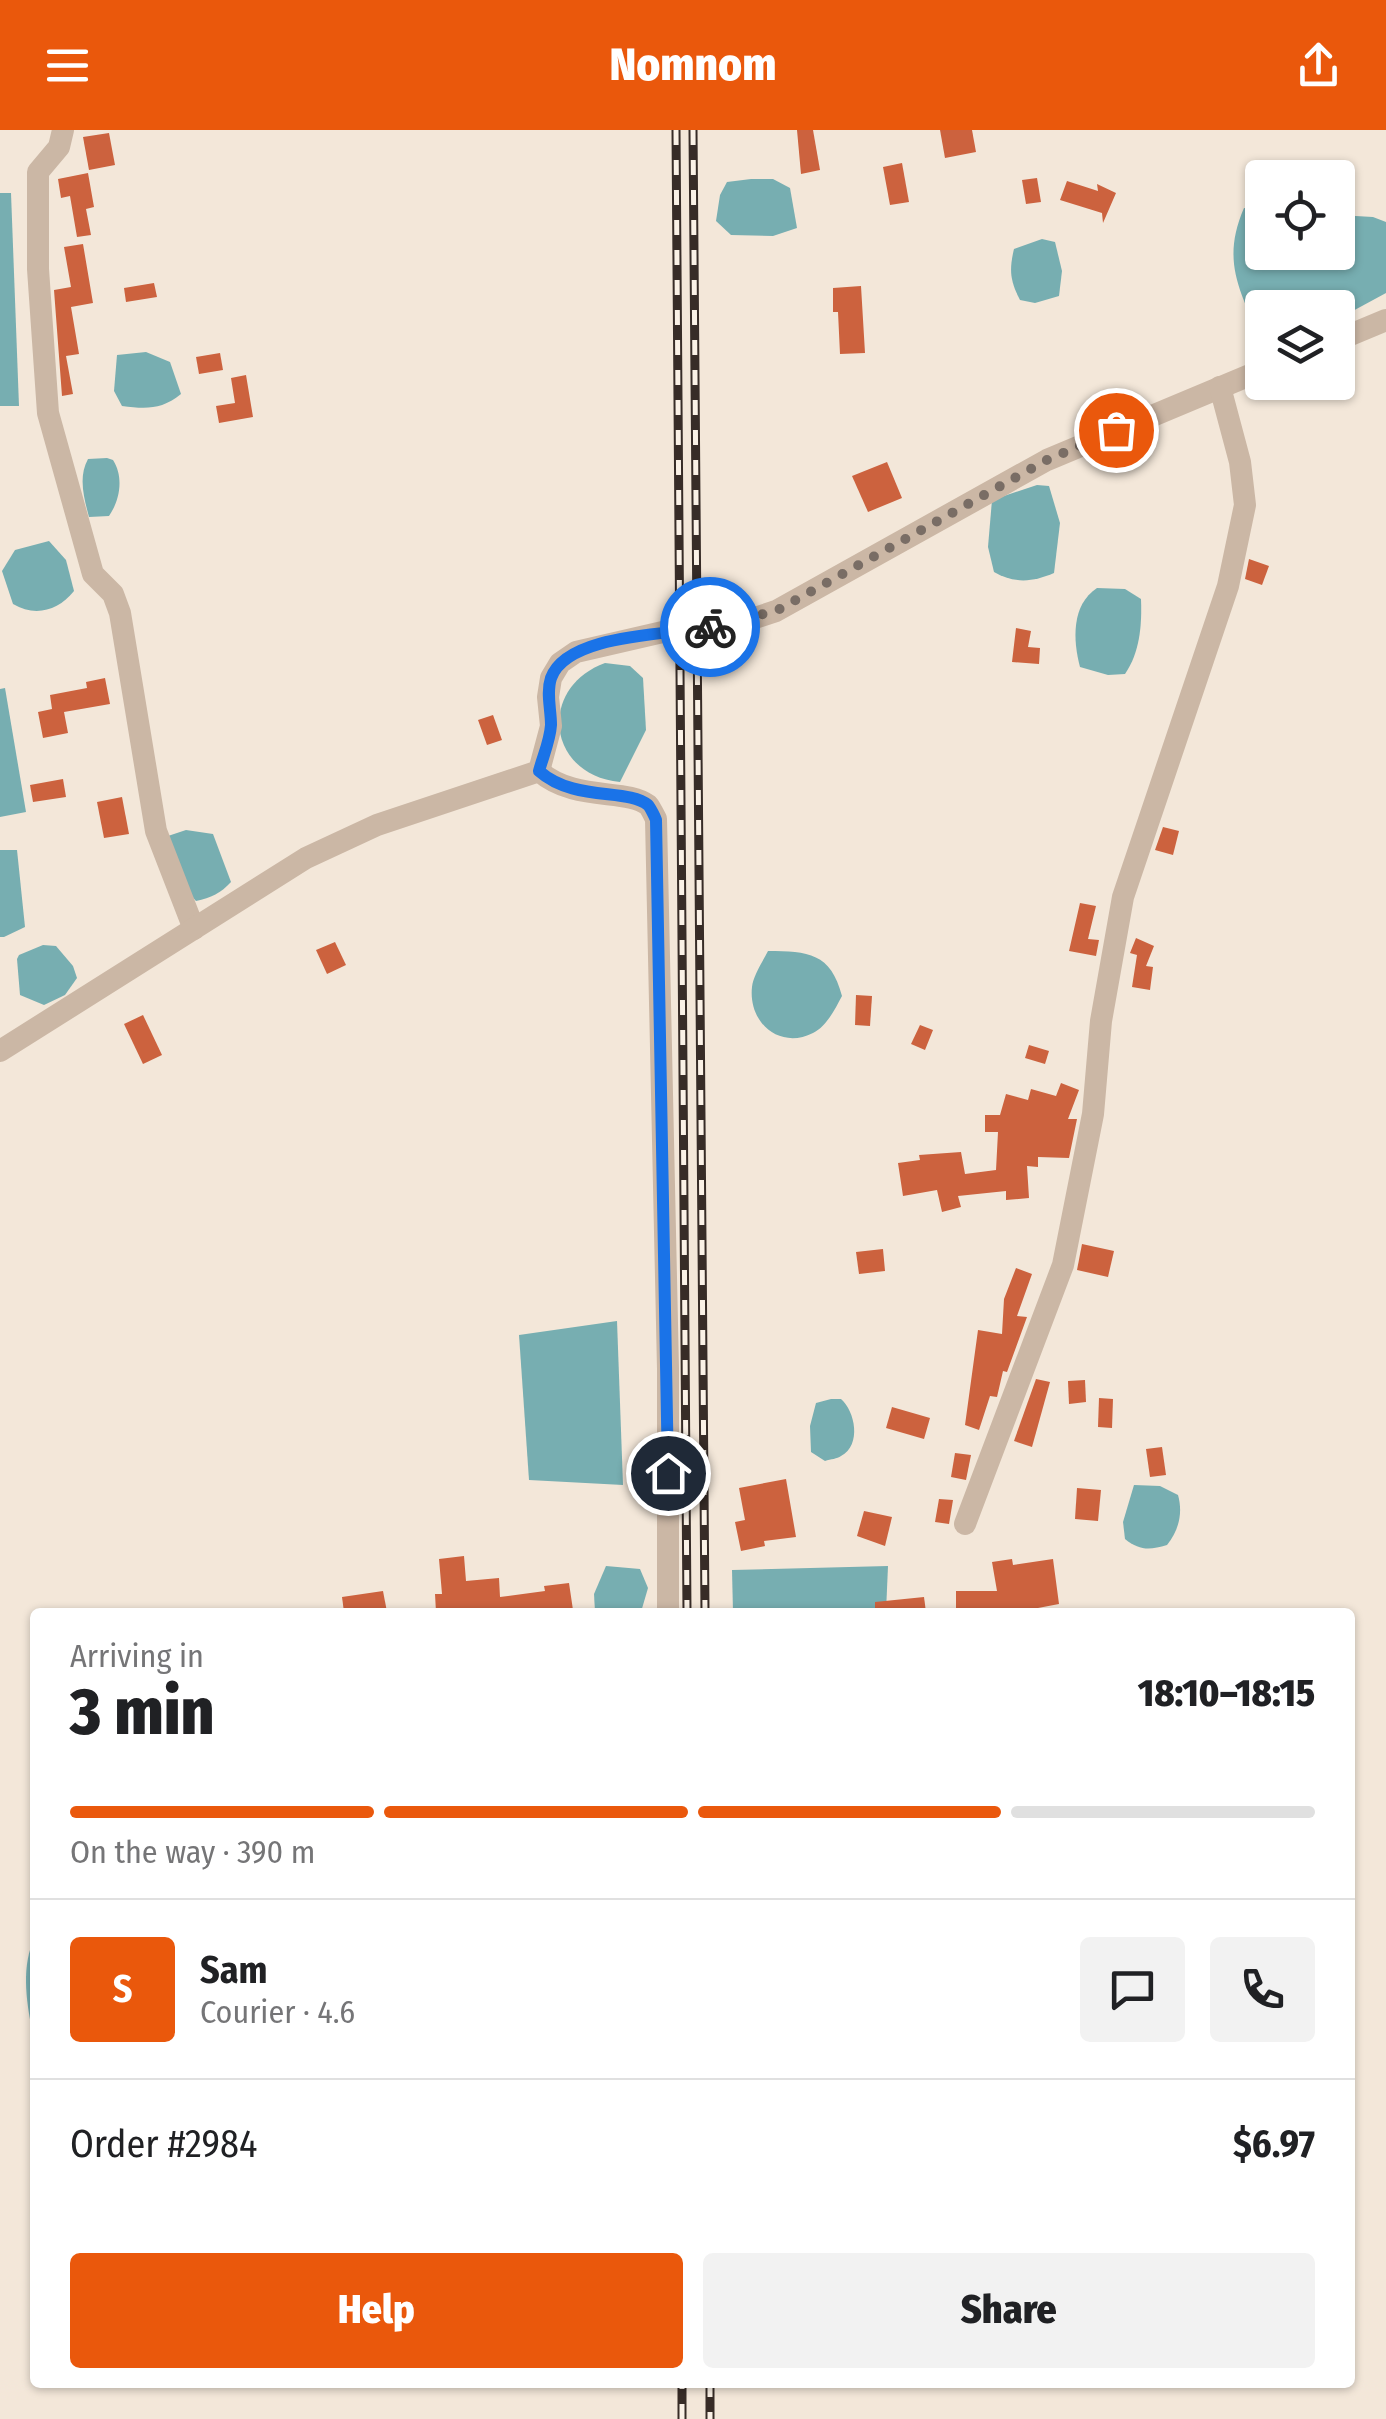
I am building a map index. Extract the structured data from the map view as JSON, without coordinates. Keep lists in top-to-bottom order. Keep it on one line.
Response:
{"page":{"header":"Nomnom","heading":["3 min","Arriving in","18:10–18:15"],"panel":["Sam","Courier · 4.6","Order #2984","$6.97"],"bar":"On the way · 390 m","round":"S","buttons":["Help","Share"]}}
